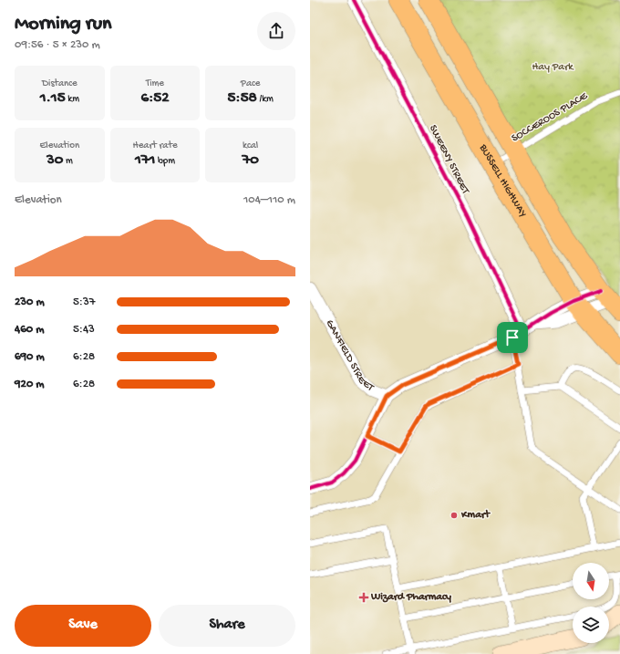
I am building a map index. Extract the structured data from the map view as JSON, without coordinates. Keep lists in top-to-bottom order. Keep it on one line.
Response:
{"streets":{"main road":["BUSSELL HIGHWAY"],"street":["SWEENY STREET","GANFIELD STREET"],"lane":["SOCCEROOS PLACE"]},"crossings":[["SOCCEROOS PLACE","BUSSELL HIGHWAY"]],"parks":["Hay Park"],"places":{"other":["Kmart"],"health":["Wizard Pharmacy"]},"north":"bottom","page":{"heading":["Morning run","09:56 · 5 × 230 m"],"stats":[["Distance","1.15 km"],["Time","6:52"],["Pace","5:58 /km"],["Elevation","30 m"],["Heart rate","171 bpm"],["kcal","70"]],"chart":["Elevation","104–110 m"],"list":[{"name":"230 m","note":"5:37"},{"name":"460 m","note":"5:43"},{"name":"690 m","note":"6:28"},{"name":"920 m","note":"6:28"}],"buttons":["Save","Share"]}}
